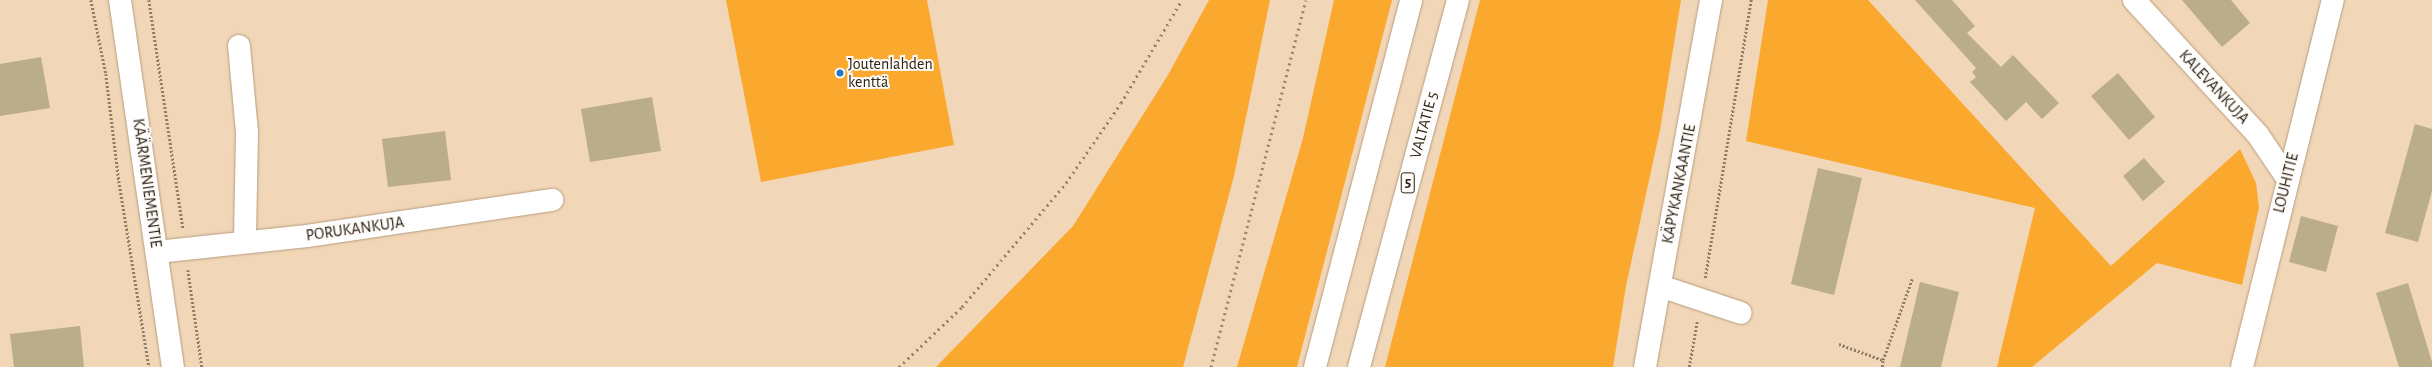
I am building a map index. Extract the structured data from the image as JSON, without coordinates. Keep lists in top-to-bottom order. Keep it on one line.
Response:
{"streets":{"main road":["KALEVANKUJA","VALTATIE 5","KÄÄRMENIEMENTIE","5","LOUHITIE","KÄPYKANKAANTIE","PORUKANKUJA"]},"crossings":[["KALEVANKUJA","LOUHITIE"],["KÄÄRMENIEMENTIE","PORUKANKUJA"]],"places":["Joutenlahden kenttä"]}
